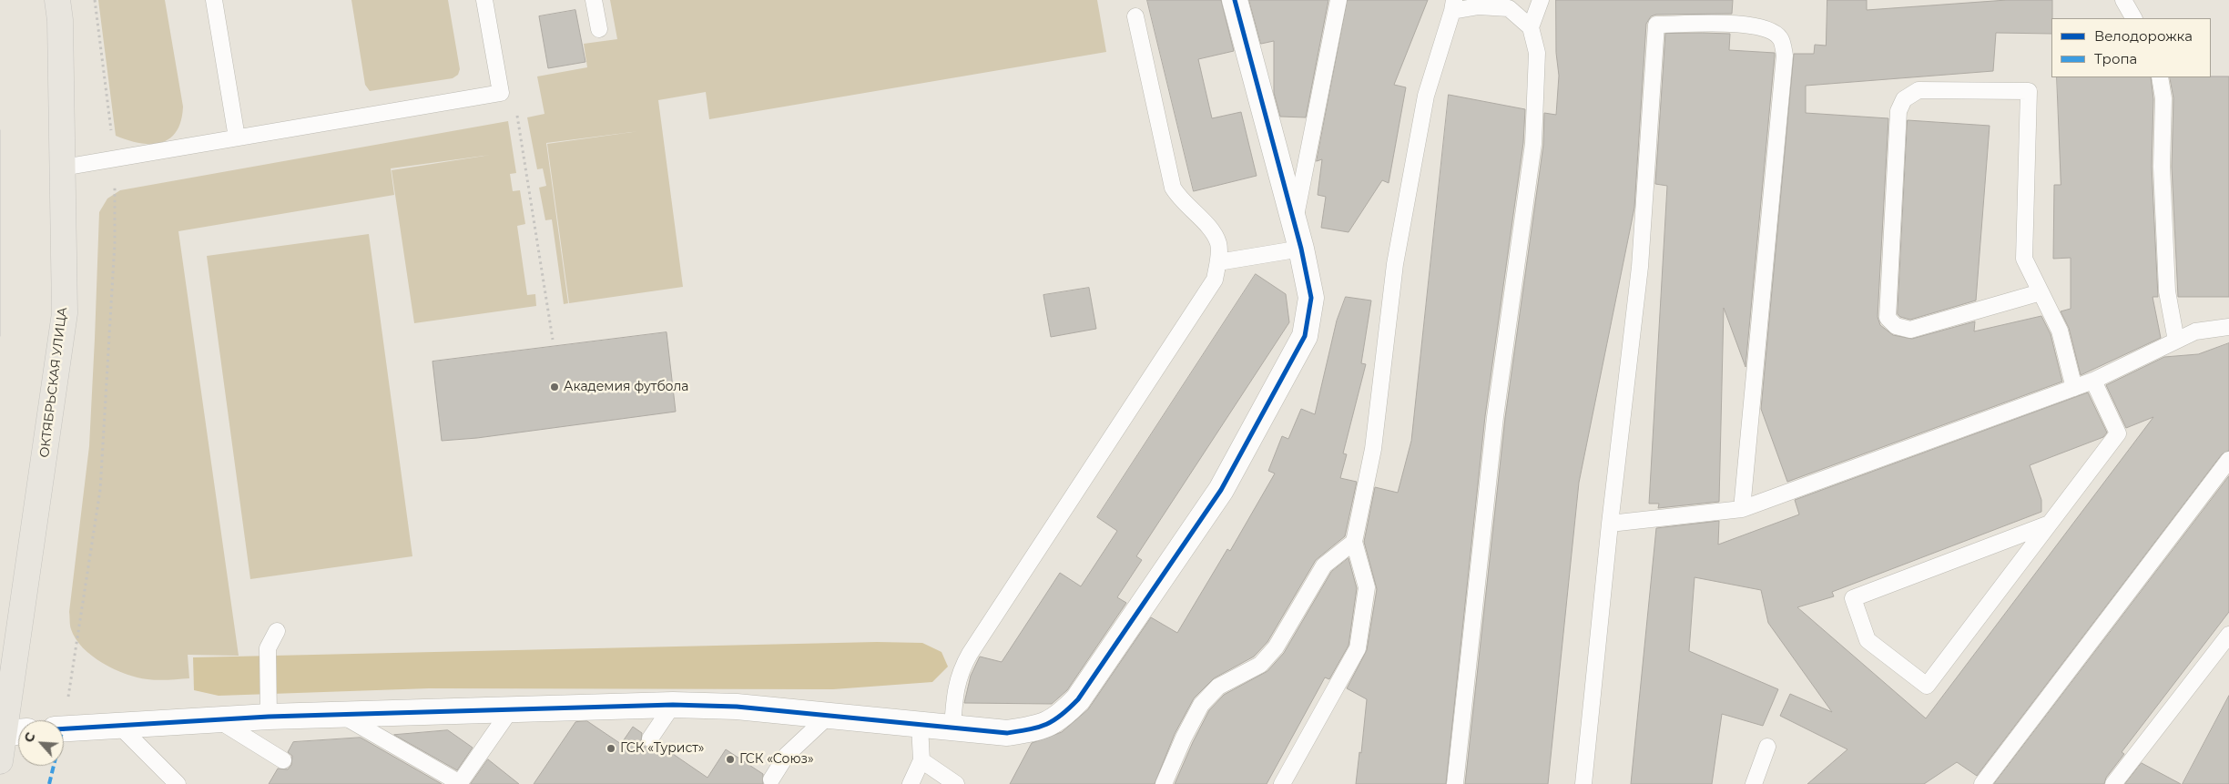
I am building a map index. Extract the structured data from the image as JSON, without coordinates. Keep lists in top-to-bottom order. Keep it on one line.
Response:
{"streets":{"main road":["ОКТЯБРЬСКАЯ УЛИЦА"]},"places":["Академия футбола","ГСК «Турист»","ГСК «Союз»"],"legend":["Велодорожка","Тропа"],"north":"top left"}
